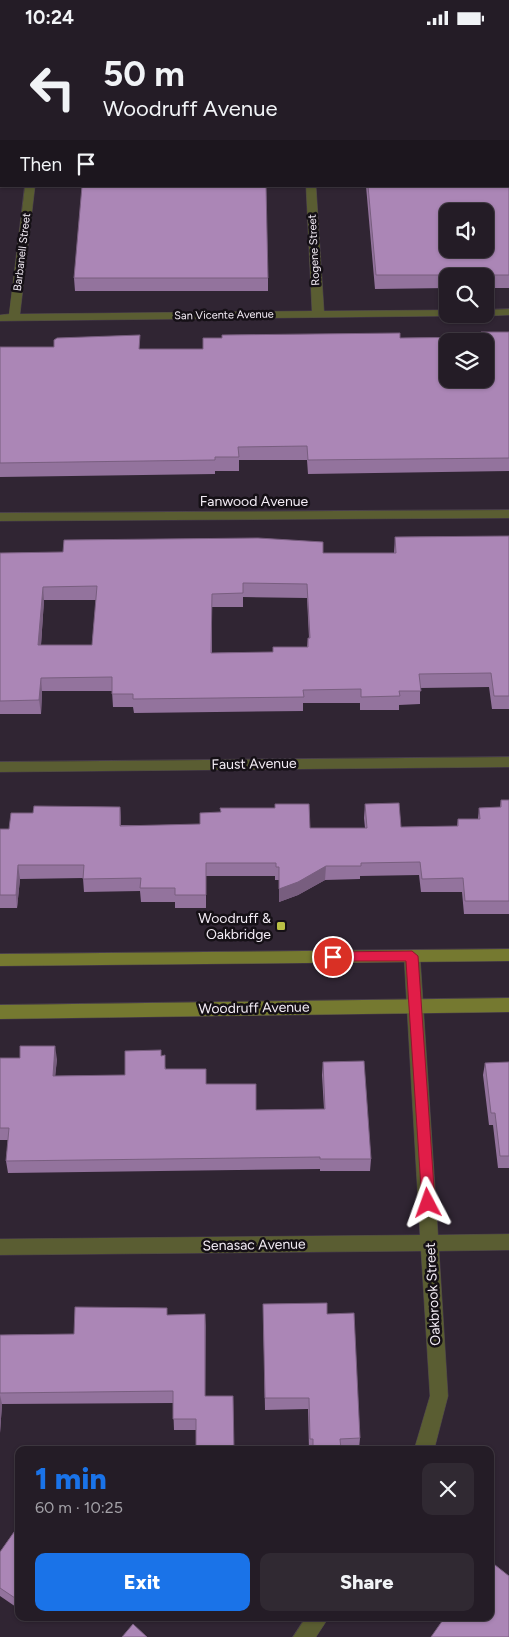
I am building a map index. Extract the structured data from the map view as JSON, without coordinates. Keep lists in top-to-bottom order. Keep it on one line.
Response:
{"streets":{"main road":["Woodruff Avenue"],"street":["Rogene Street","Barbanell Street","San Vicente Avenue","Fanwood Avenue","Faust Avenue","Senasac Avenue","Oakbrook Street"]},"crossings":[["Rogene Street","San Vicente Avenue"],["Barbanell Street","San Vicente Avenue"],["Woodruff Avenue","Oakbrook Street"],["Senasac Avenue","Oakbrook Street"]],"places":{"transit":["Woodruff & Oakbridge"]},"page":{"status":"10:24","turn":["50 m","Woodruff Avenue"],"then":"Then","heading":["1 min","60 m · 10:25"],"buttons":["Exit","Share"]}}
